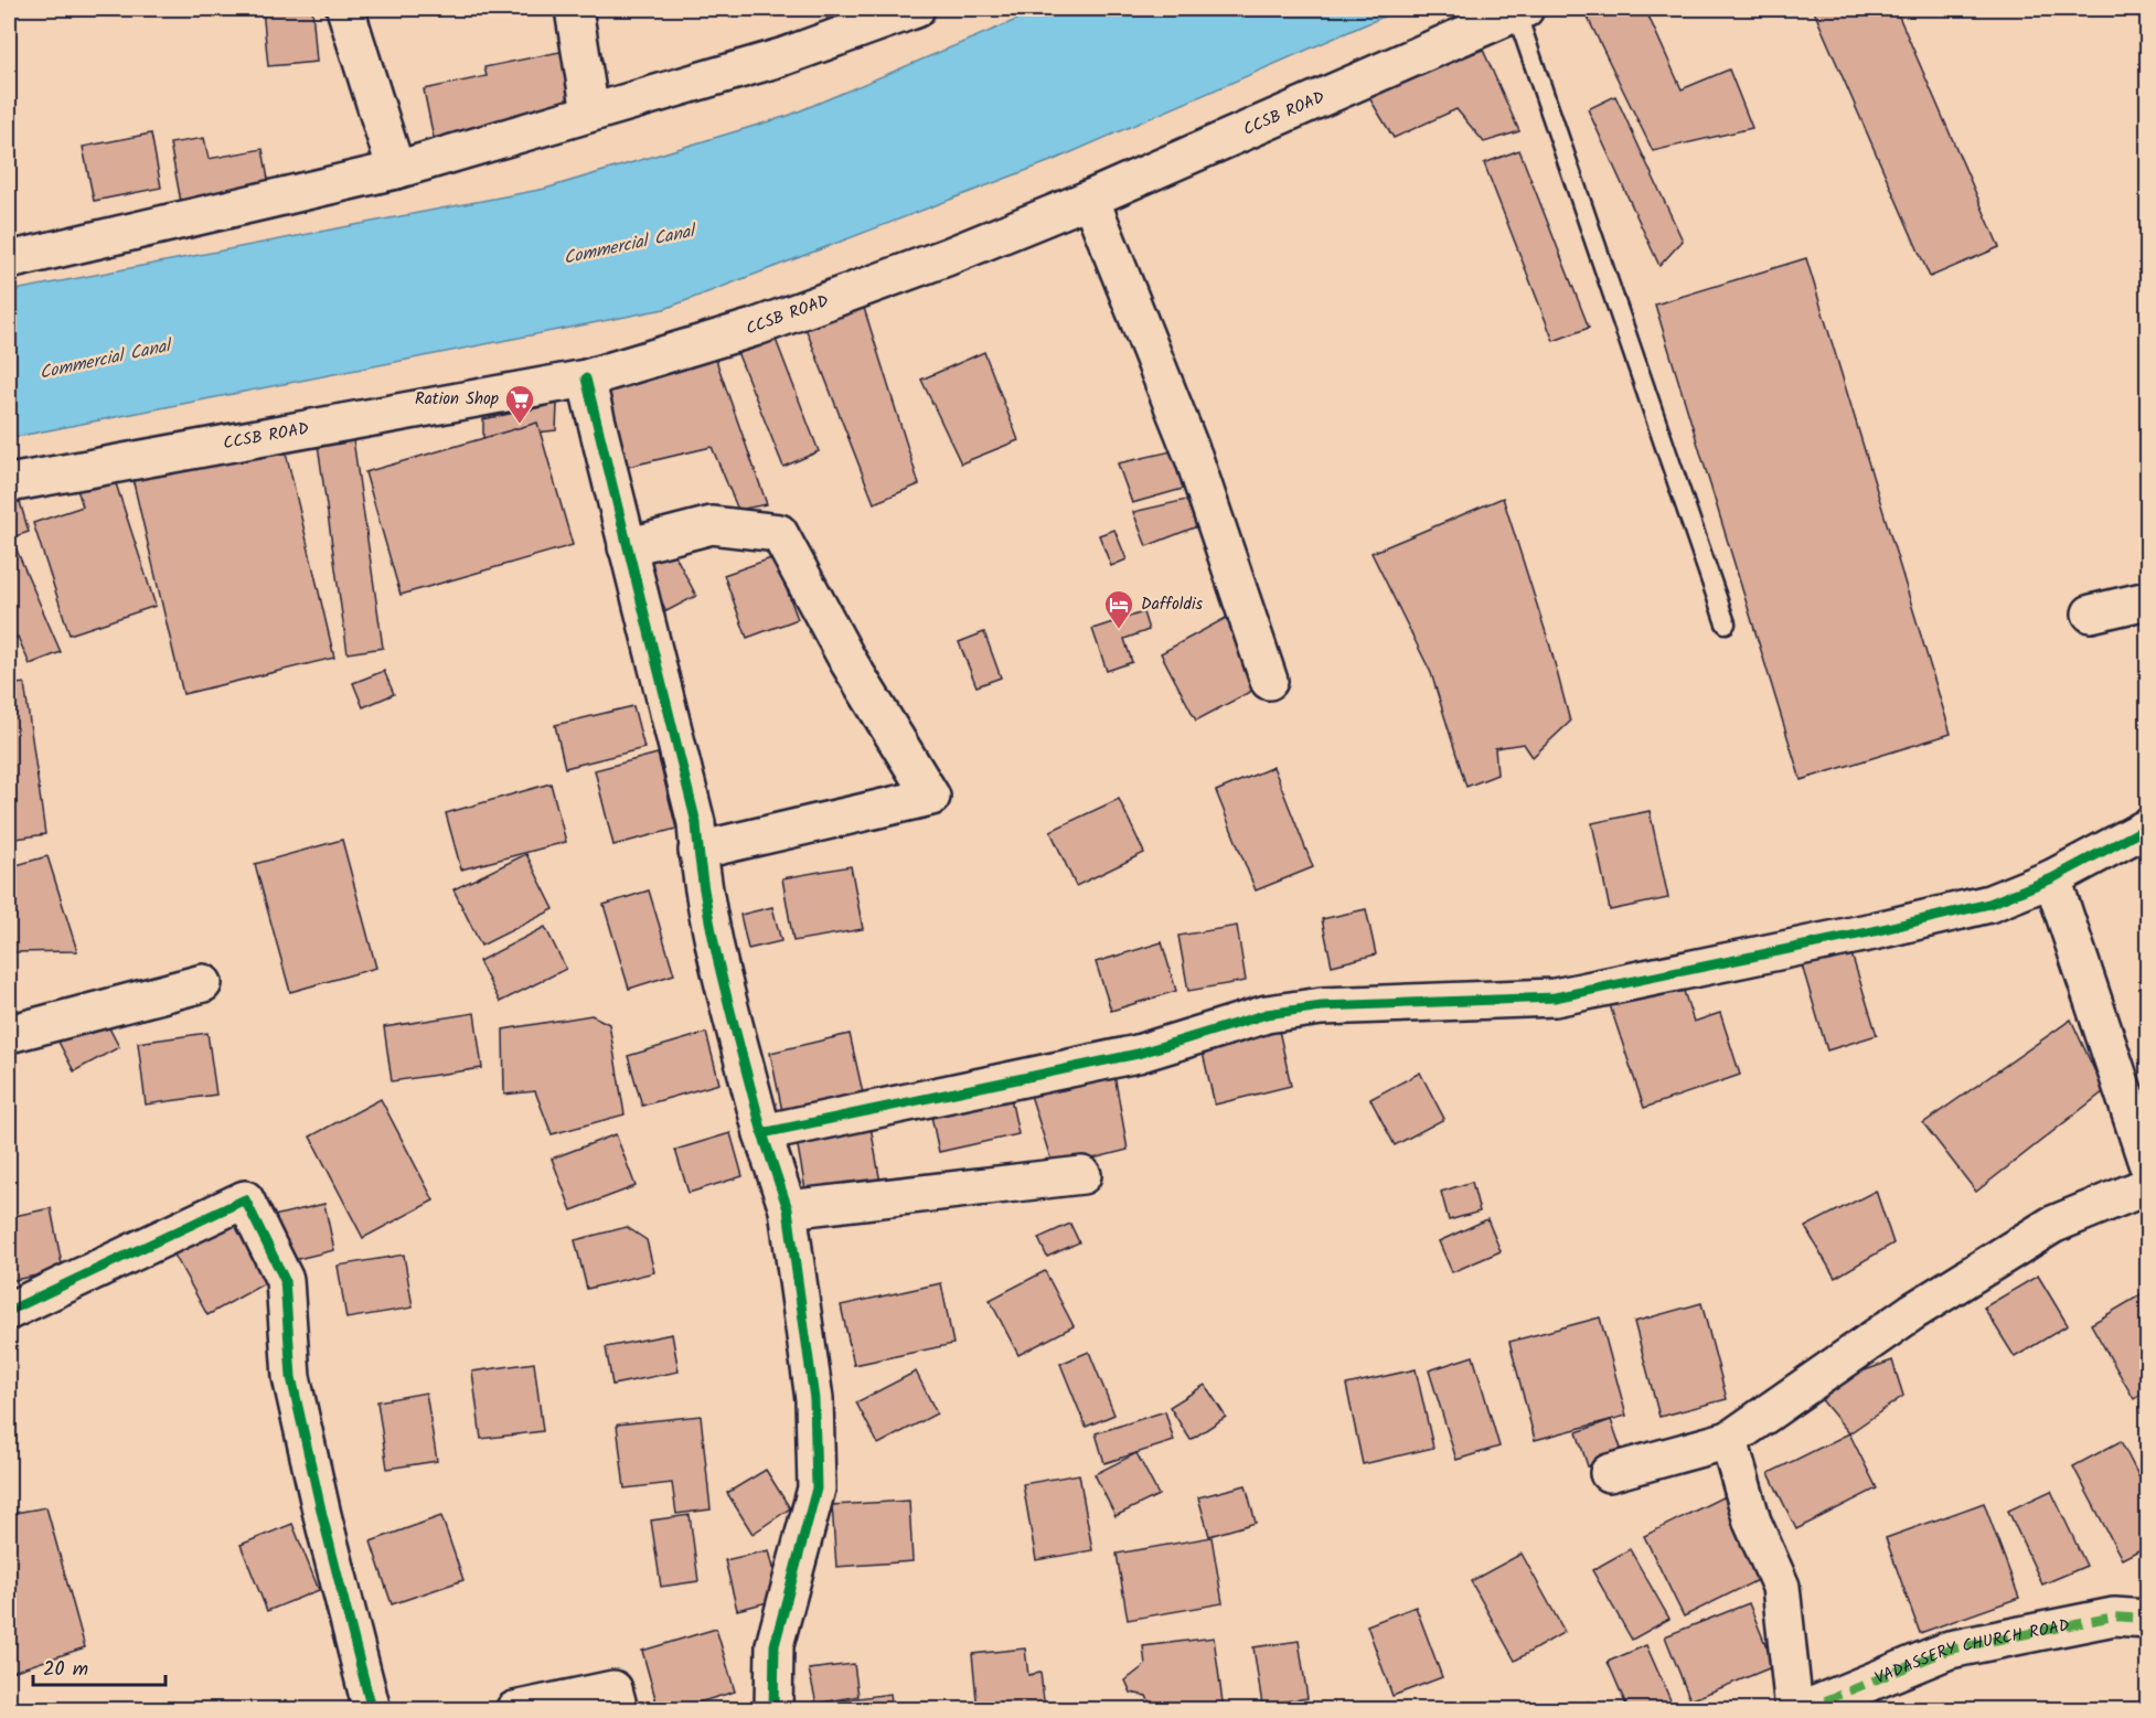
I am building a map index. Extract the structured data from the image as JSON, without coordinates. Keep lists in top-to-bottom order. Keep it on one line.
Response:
{"streets":{"street":["CCSB ROAD","VADASSERY CHURCH ROAD"]},"water":["Commercial Canal"],"places":{"supermarket":["Ration Shop"],"hotel":["Daffoldis"]},"scale_bar":"20 m"}
